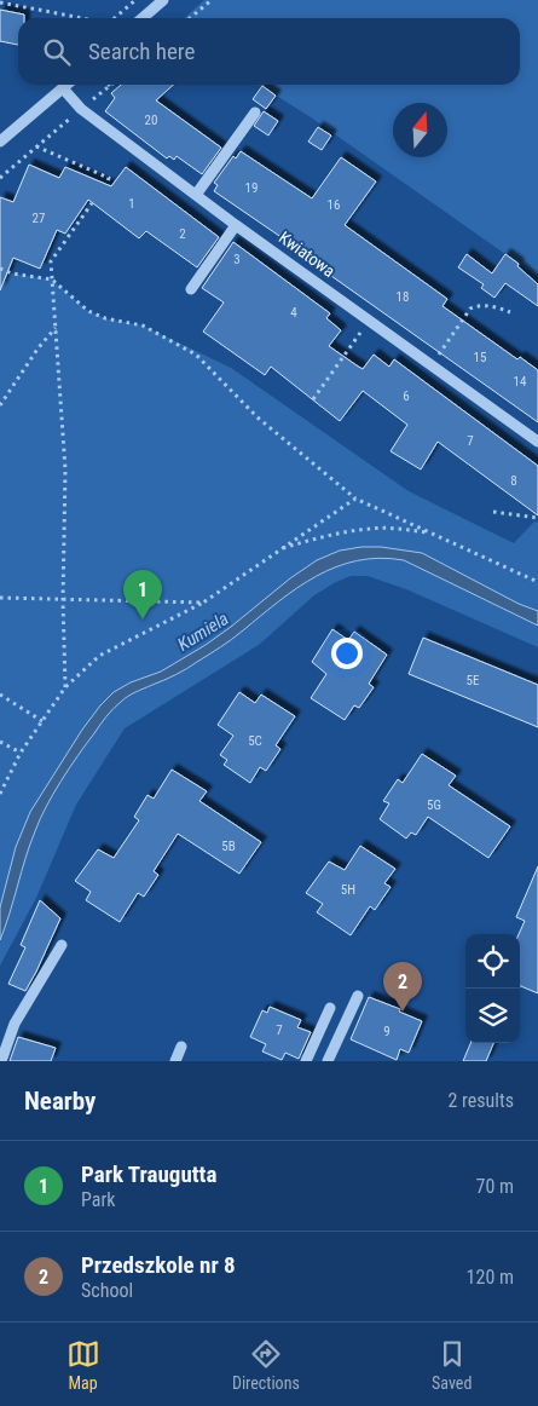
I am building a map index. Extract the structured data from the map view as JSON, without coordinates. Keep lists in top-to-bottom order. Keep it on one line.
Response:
{"streets":{"street":["Kwiatowa"]},"water":["Kumiela"],"house_numbers":["20","19","1","16","27","2","3","18","4","15","14","6","7","8","5E","5C","5G","5B","5H","7","9"],"north":"top","page":{"search":"Search here","pins":["1","2"],"heading":["Nearby","2 results"],"list":[{"mark":"1","name":"Park Traugutta","note":"Park","value":"70 m"},{"mark":"2","name":"Przedszkole nr 8","note":"School","value":"120 m"}],"nav":["Map","Directions","Saved"]}}
